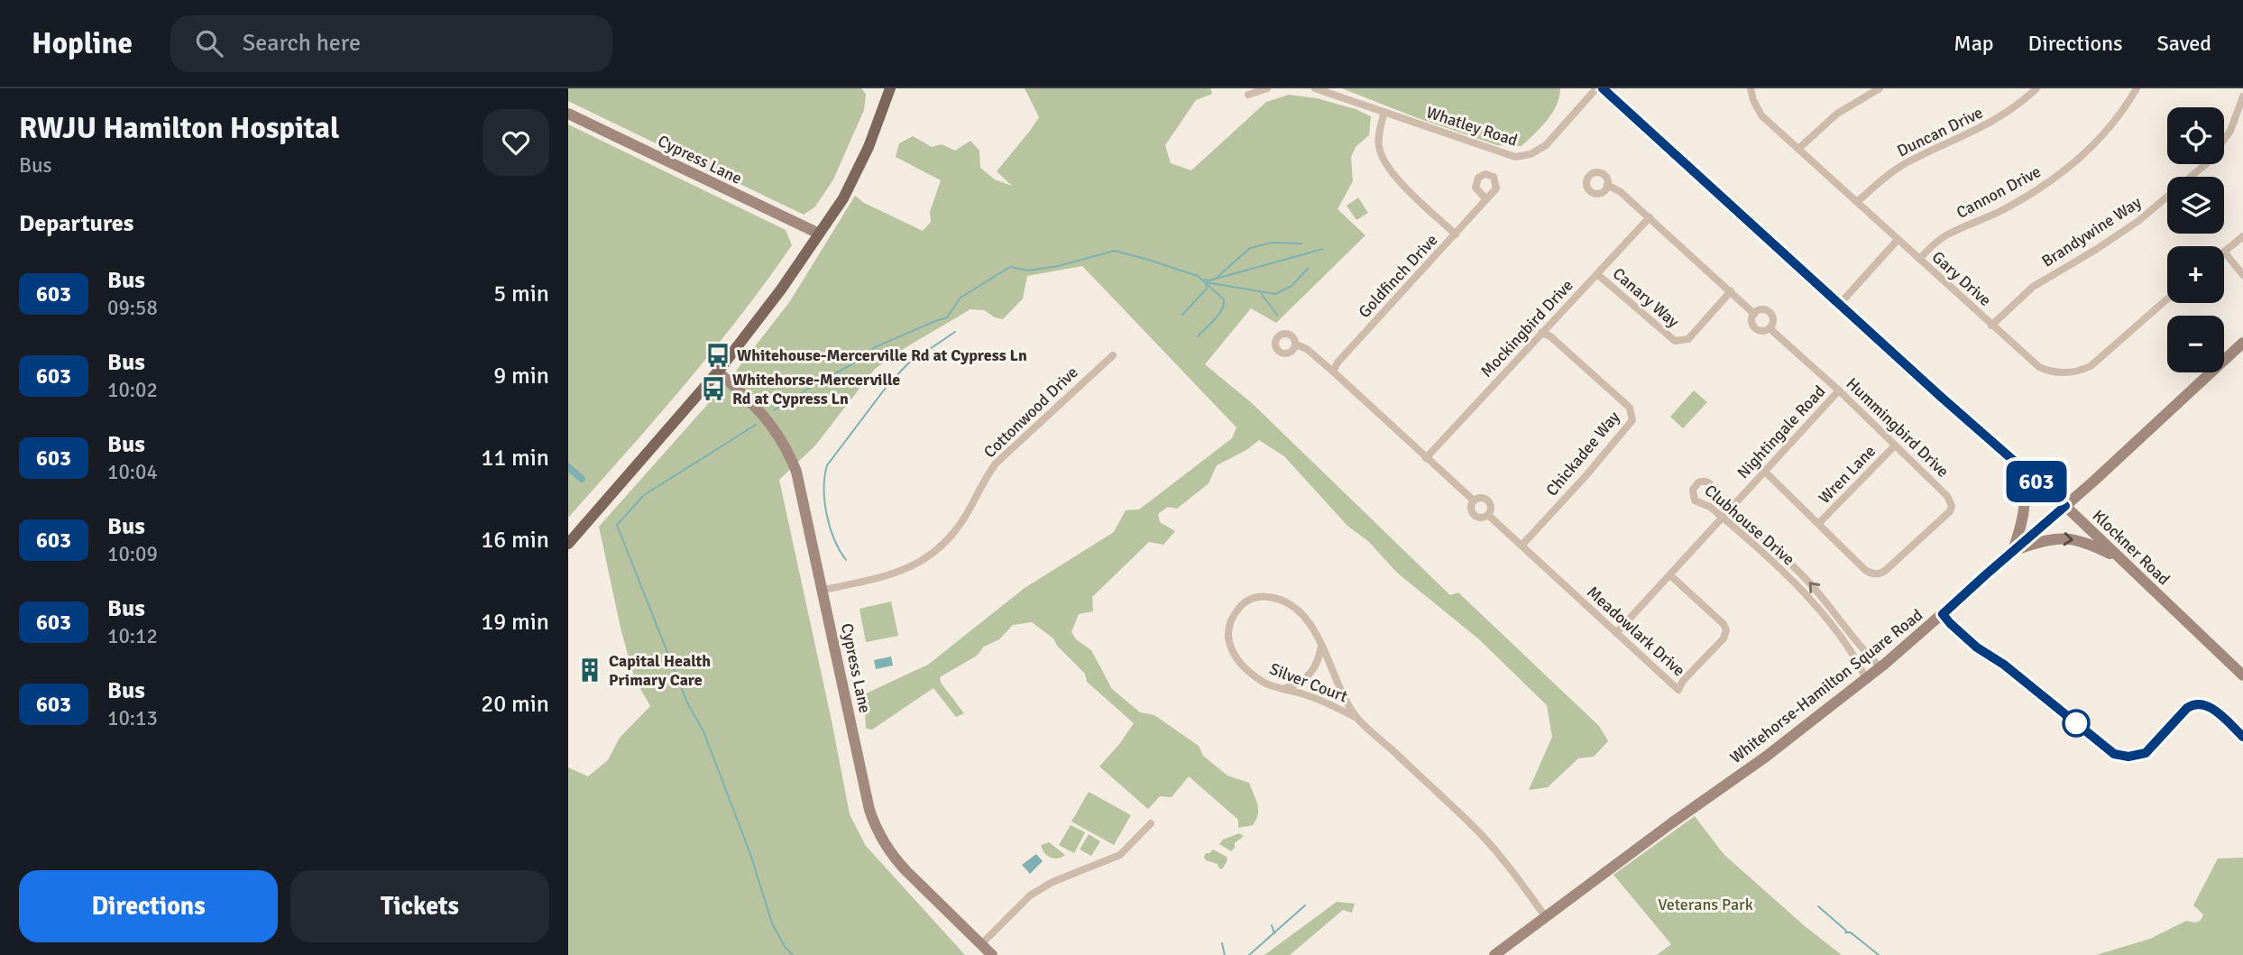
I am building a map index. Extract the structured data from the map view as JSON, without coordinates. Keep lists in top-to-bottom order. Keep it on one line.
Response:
{"streets":{"street":["Whatley Road","Duncan Drive","Cypress Lane","Cannon Drive","Brandywine Way","Goldfinch Drive","Gary Drive","Canary Way","Mockingbird Drive","Cottonwood Drive","Hummingbird Drive","Nightingale Road","Chickadee Way","Wren Lane","Clubhouse Drive","Klockner Road","Meadowlark Drive","Silver Court","Whitehorse-Hamilton Square Road"]},"crossings":[["Duncan Drive","Gary Drive"],["Cypress Lane","Cottonwood Drive"],["Cannon Drive","Gary Drive"],["Brandywine Way","Gary Drive"],["Goldfinch Drive","Meadowlark Drive"],["Canary Way","Mockingbird Drive"],["Canary Way","Hummingbird Drive"],["Mockingbird Drive","Hummingbird Drive"],["Mockingbird Drive","Chickadee Way"],["Mockingbird Drive","Meadowlark Drive"],["Hummingbird Drive","Nightingale Road"],["Hummingbird Drive","Wren Lane"],["Nightingale Road","Clubhouse Drive"],["Nightingale Road","Meadowlark Drive"],["Chickadee Way","Meadowlark Drive"],["Clubhouse Drive","Whitehorse-Hamilton Square Road"],["Klockner Road","Whitehorse-Hamilton Square Road"],["Silver Court","Whitehorse-Hamilton Square Road"]],"parks":["Veterans Park"],"places":{"bus stop":["Whitehouse-Mercerville Rd at Cypress Ln","Whitehorse-Mercerville Rd at Cypress Ln"],"building":["Capital Health Primary Care"]},"lines":["bus line 603"],"page":{"header":"Hopline","search":"Search here","nav":["Map","Directions","Saved"],"heading":[["RWJU Hamilton Hospital","Bus"],"Departures"],"on_map":"603","map_buttons":["+","−"],"list":[{"mark":"603","name":"Bus","note":"09:58","value":"5 min"},{"mark":"603","name":"Bus","note":"10:02","value":"9 min"},{"mark":"603","name":"Bus","note":"10:04","value":"11 min"},{"mark":"603","name":"Bus","note":"10:09","value":"16 min"},{"mark":"603","name":"Bus","note":"10:12","value":"19 min"},{"mark":"603","name":"Bus","note":"10:13","value":"20 min"}],"buttons":["Directions","Tickets"]}}
